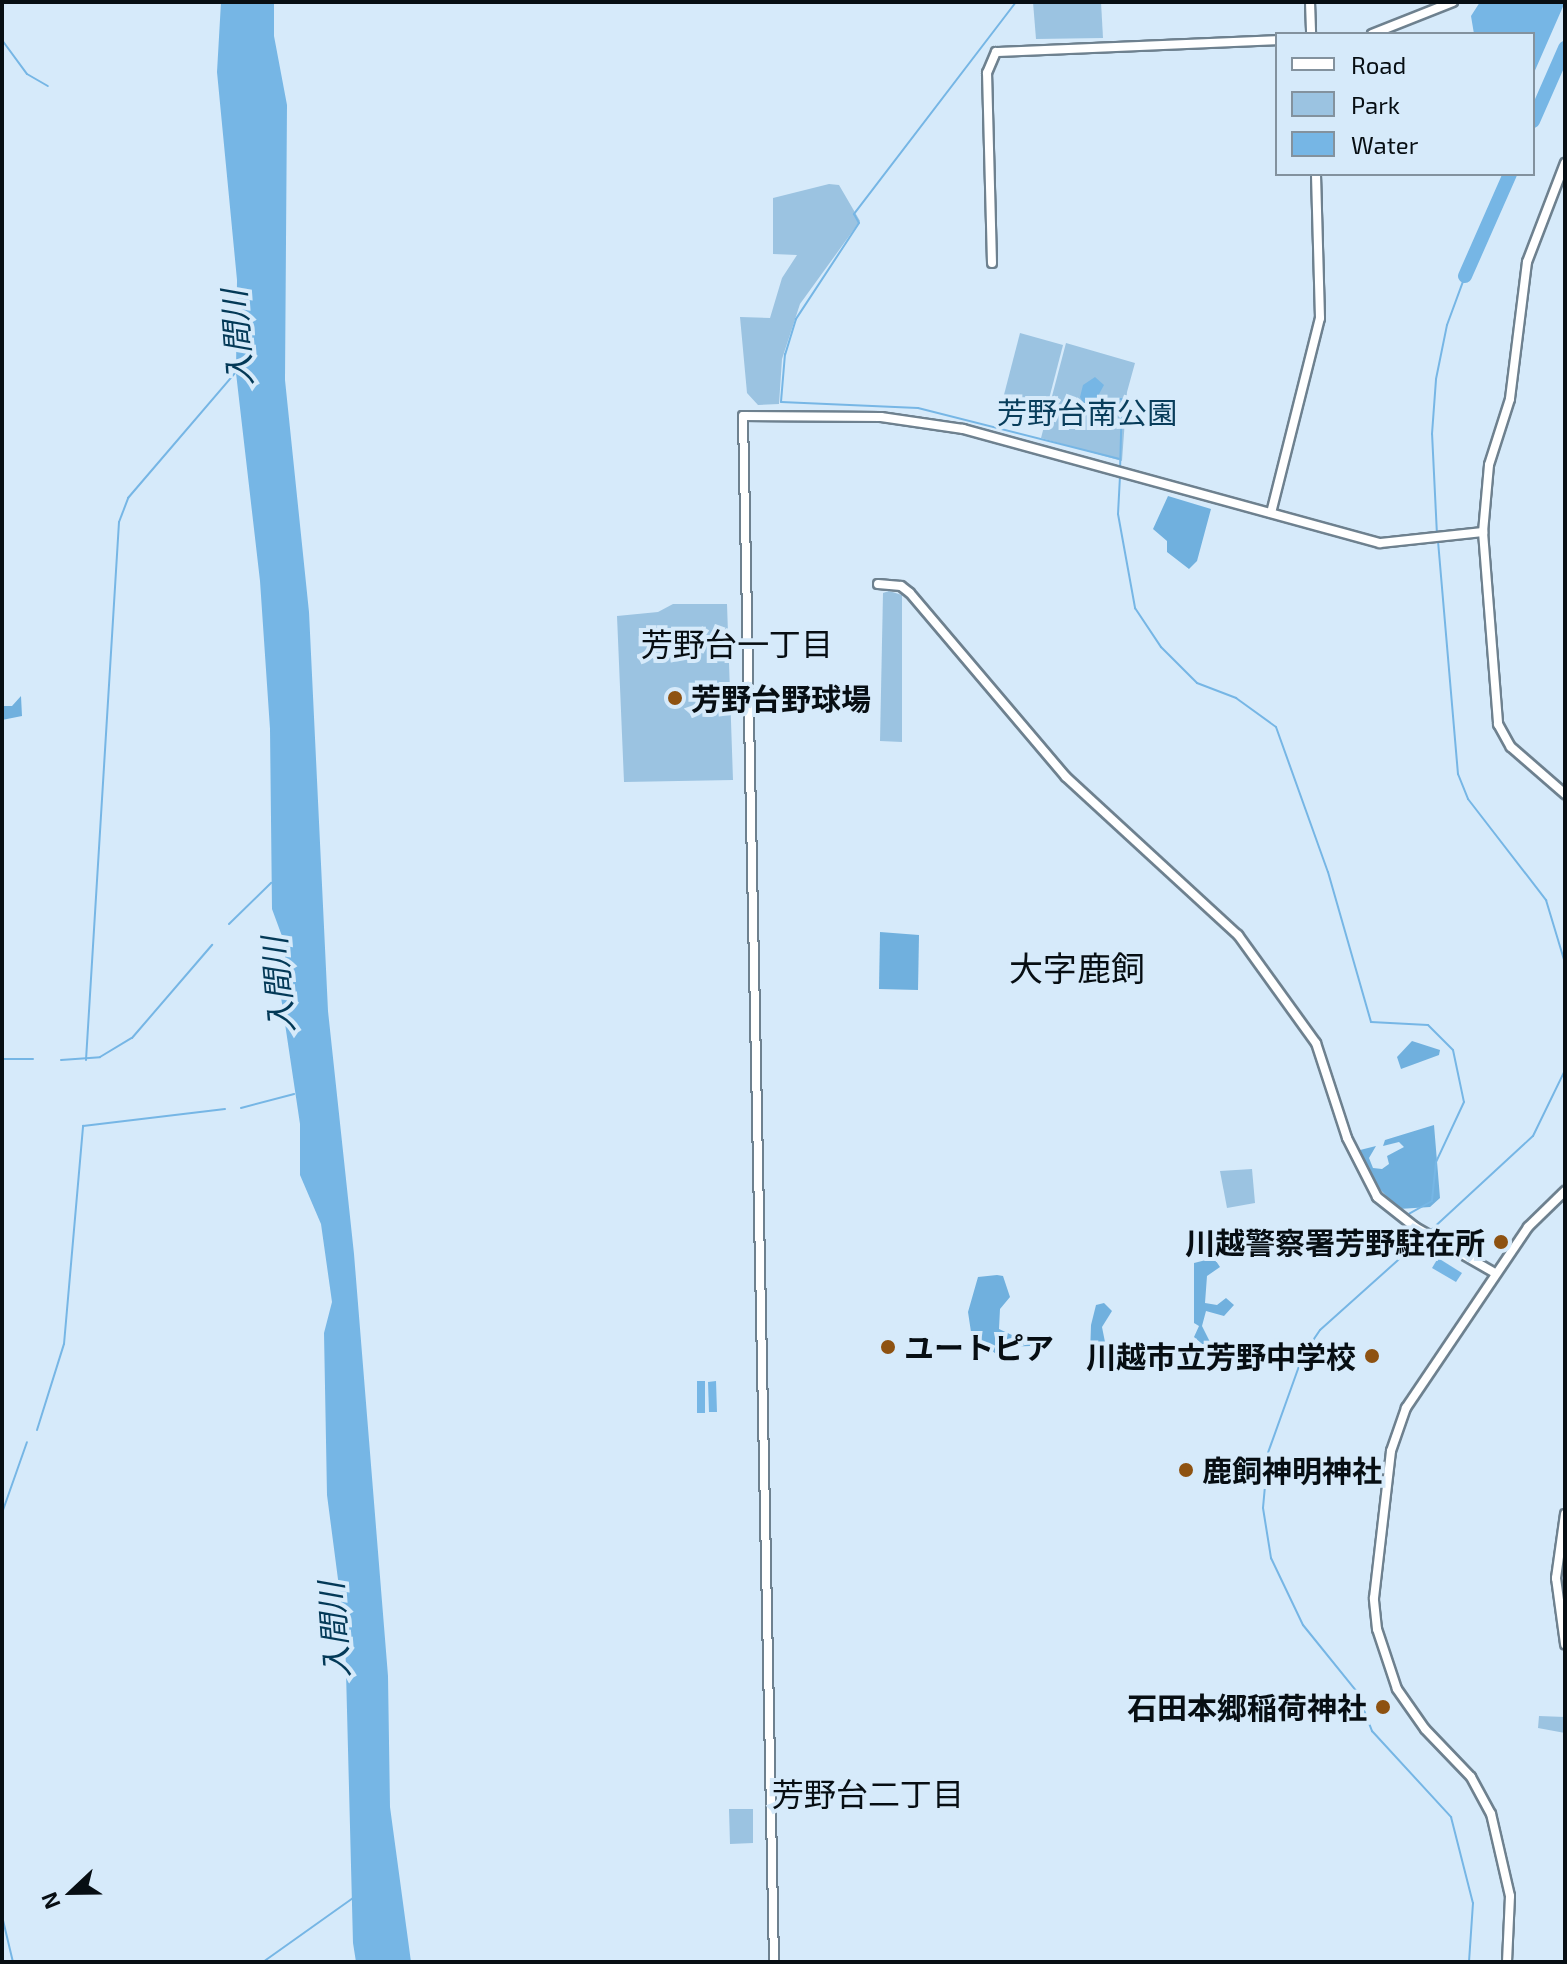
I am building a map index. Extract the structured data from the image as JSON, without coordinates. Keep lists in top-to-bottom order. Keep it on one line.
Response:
{"districts":["芳野台一丁目","大字鹿飼","芳野台二丁目"],"water":["入間川"],"parks":["芳野台南公園"],"places":["芳野台野球場","川越警察署芳野駐在所","ユートピア","川越市立芳野中学校","鹿飼神明神社","石田本郷稲荷神社"],"legend":["Road","Park","Water"],"north":"left"}
